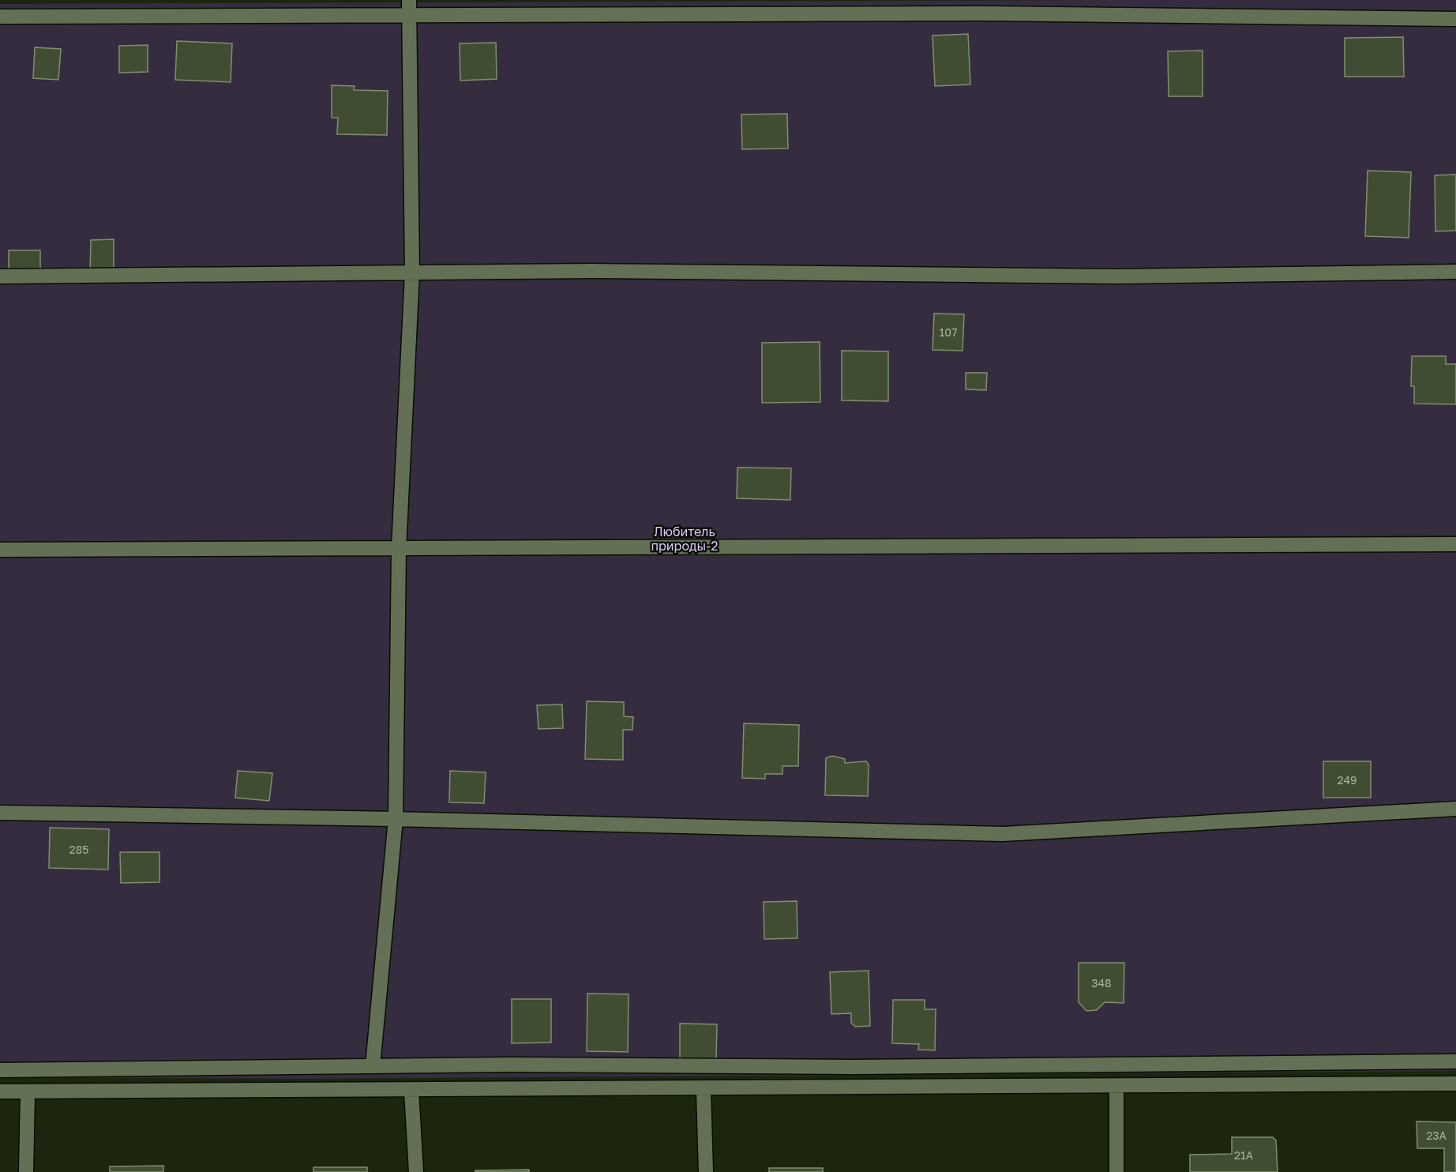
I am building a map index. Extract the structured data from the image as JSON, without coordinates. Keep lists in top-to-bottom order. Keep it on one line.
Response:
{"parks":["Любитель природы-2"],"house_numbers":["107","249","285","348","23А","21А"]}
